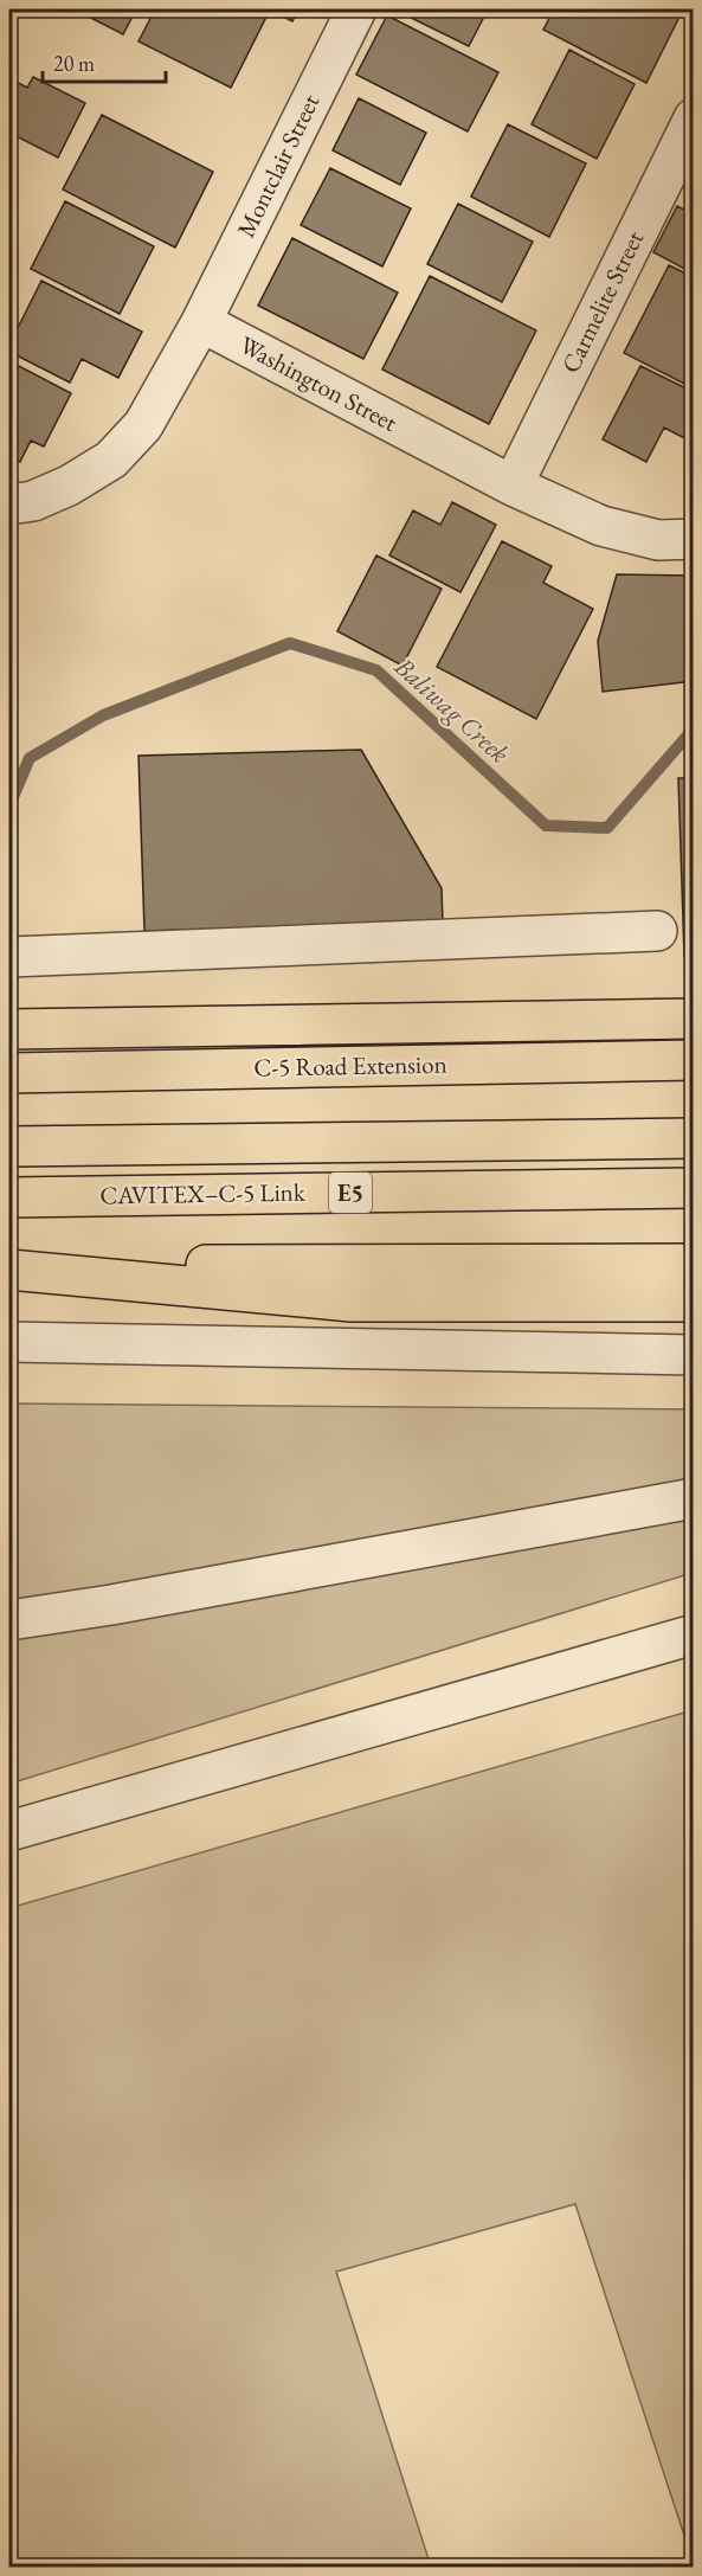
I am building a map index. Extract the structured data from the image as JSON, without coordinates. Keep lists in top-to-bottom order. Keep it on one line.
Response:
{"streets":{"main road":["C-5 Road Extension","E5","CAVITEX–C-5 Link"],"street":["Montclair Street","Carmelite Street","Washington Street"]},"crossings":[["Montclair Street","Washington Street"],["Carmelite Street","Washington Street"]],"water":["Baliwag Creek"],"scale_bar":"20 m"}
